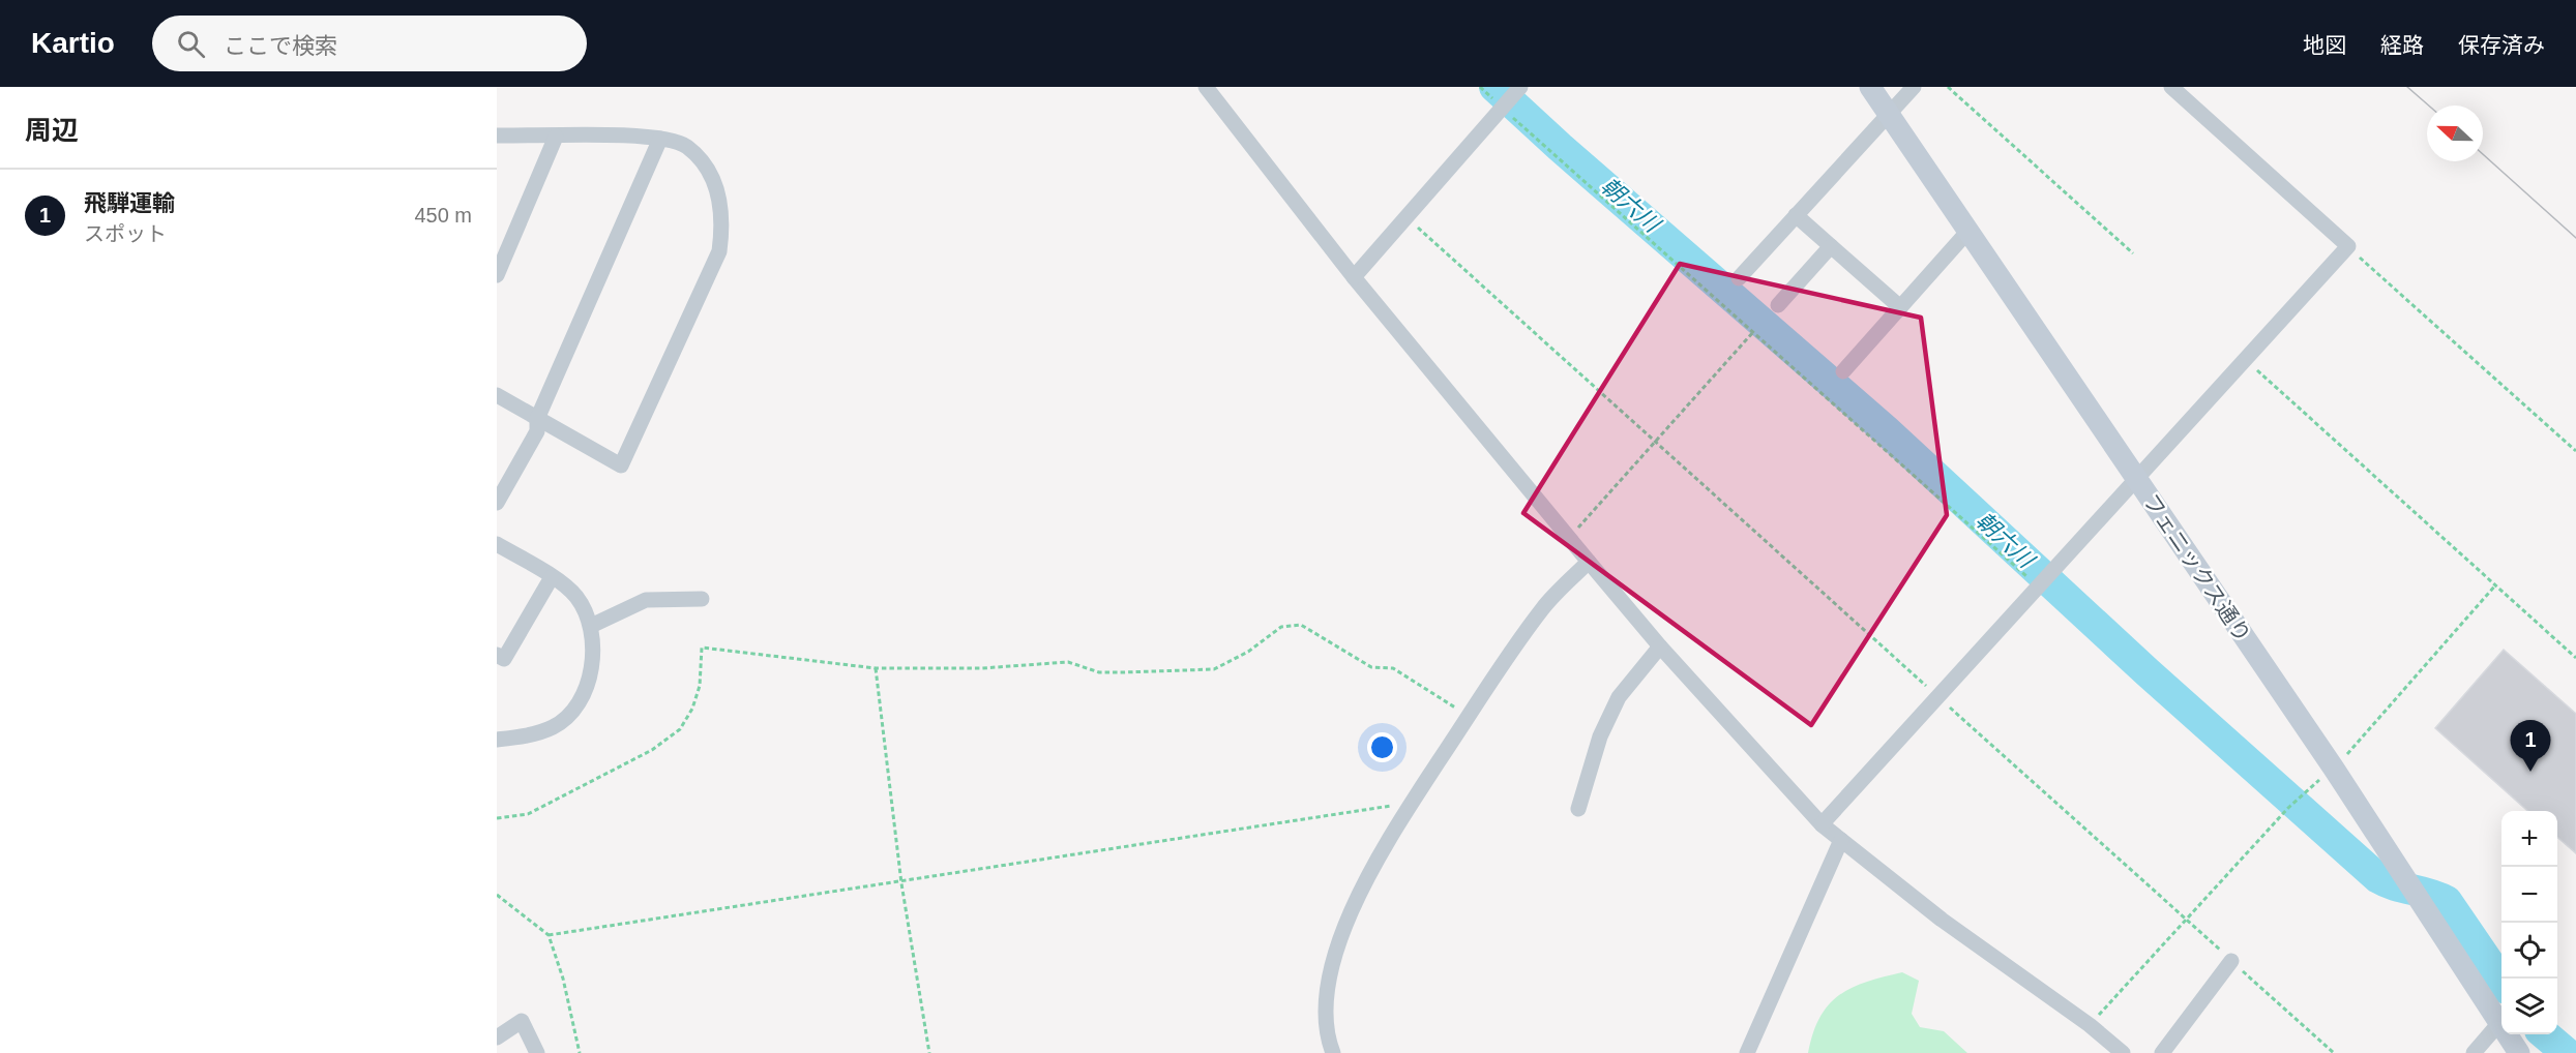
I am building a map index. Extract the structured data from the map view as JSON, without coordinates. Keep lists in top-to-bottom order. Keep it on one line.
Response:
{"streets":{"main road":["フェニックス通り"]},"water":["朝六川"],"north":"left","page":{"header":"Kartio","search":"ここで検索","nav":["地図","経路","保存済み"],"heading":"周辺","list":[{"mark":"1","name":"飛騨運輸","note":"スポット","value":"450 m"}],"pins":"1","map_buttons":["+","−"]}}
